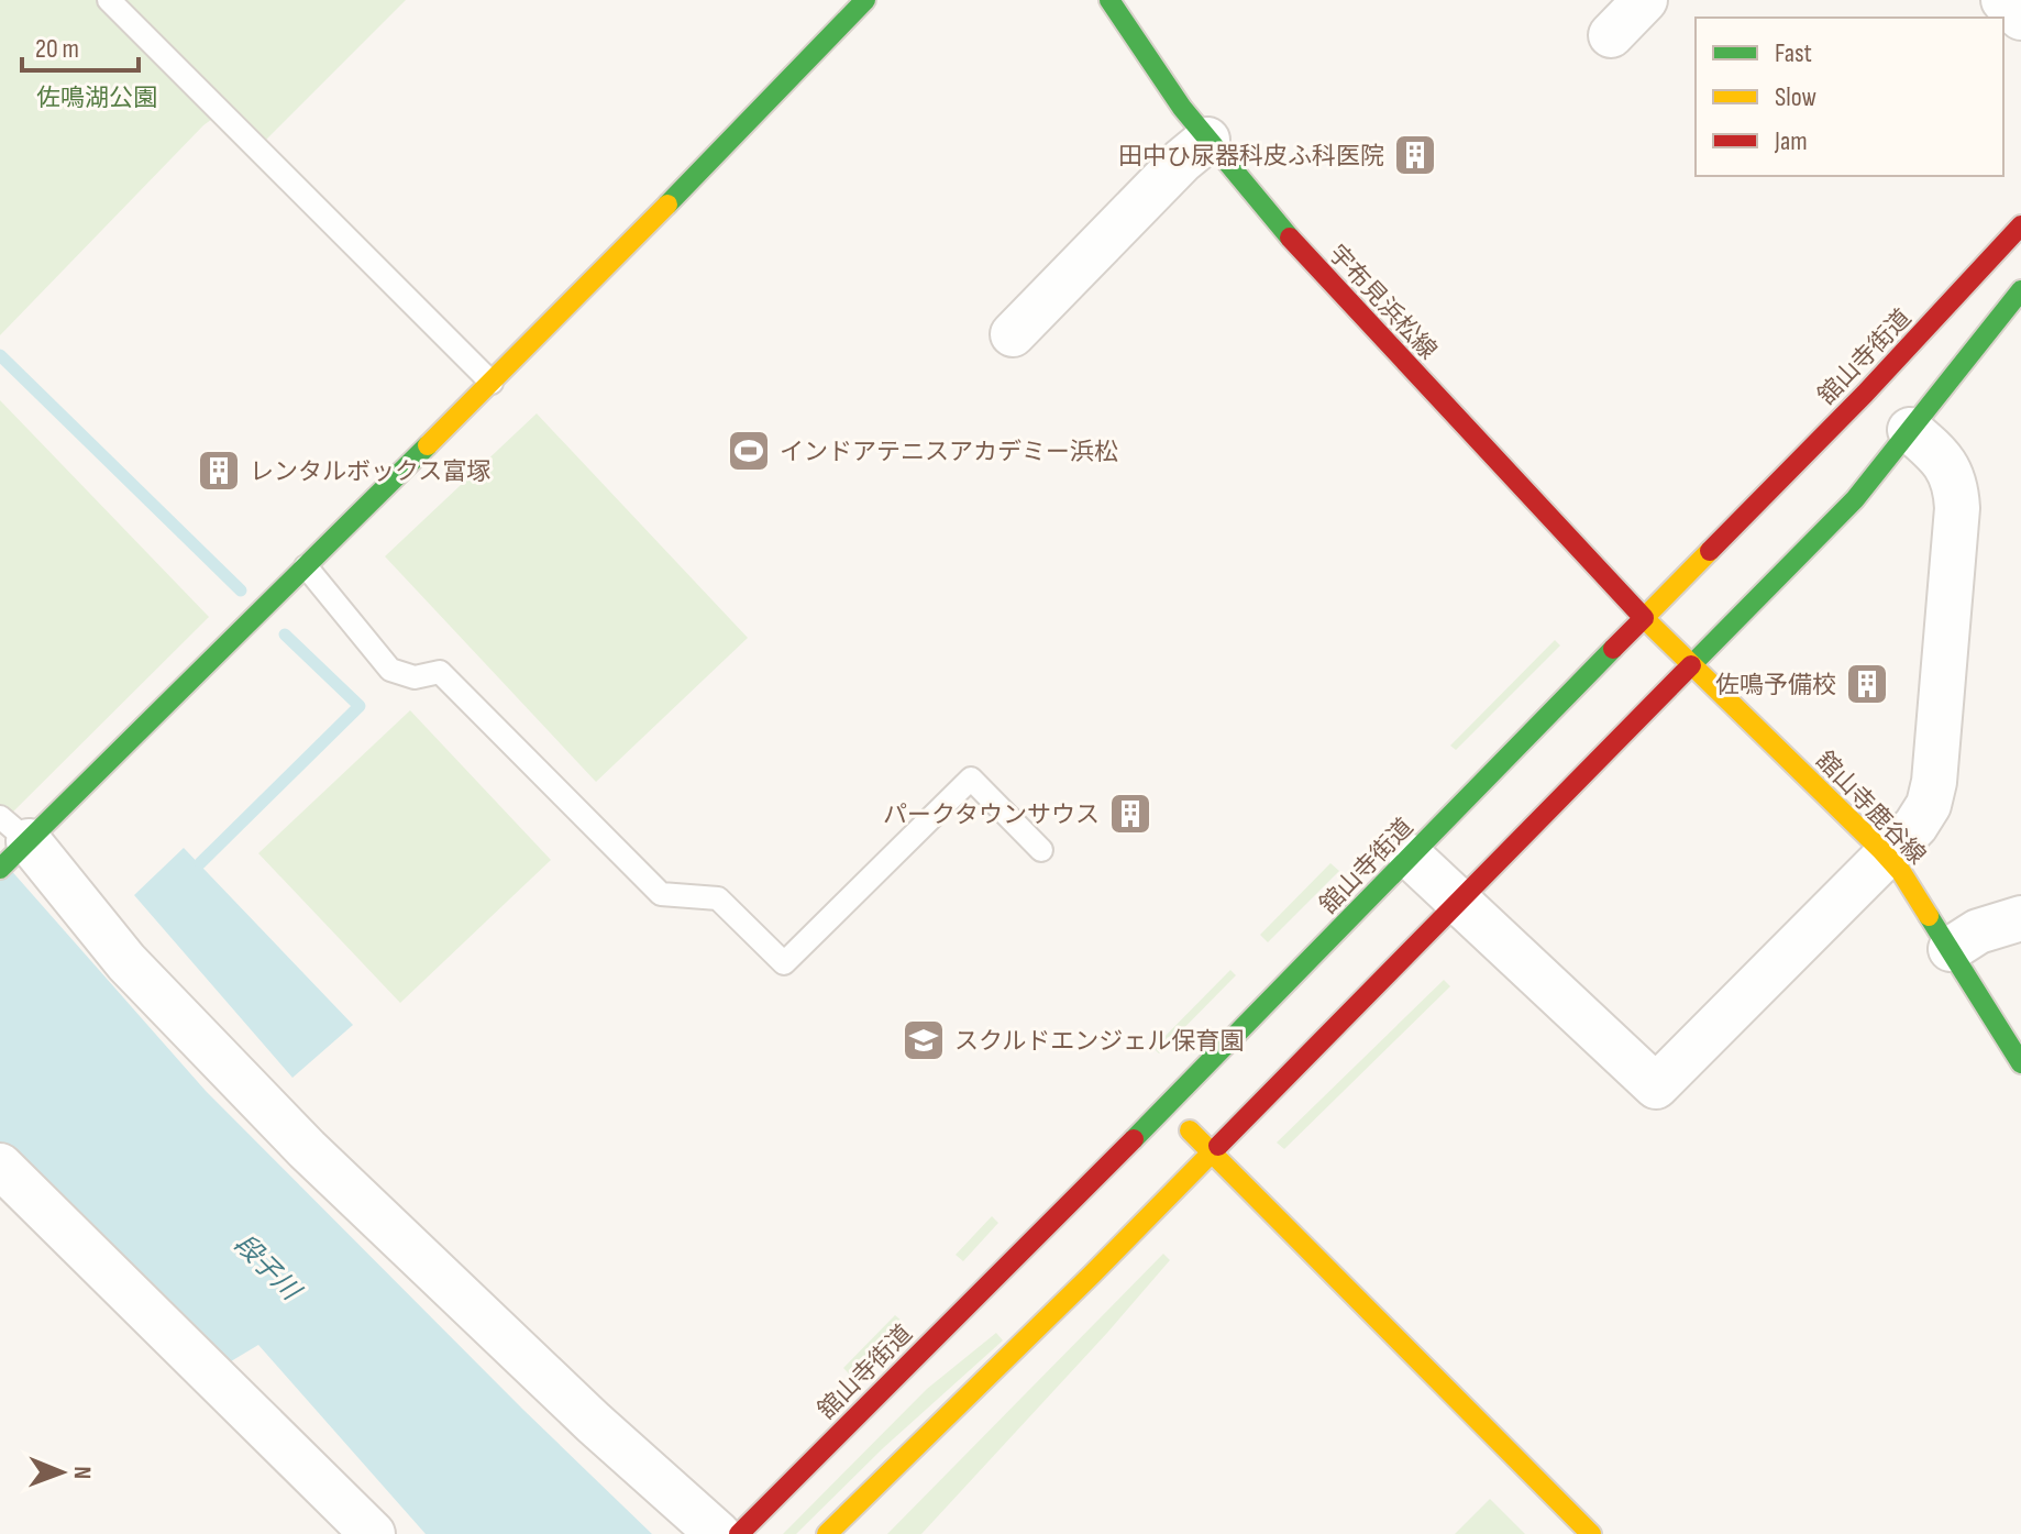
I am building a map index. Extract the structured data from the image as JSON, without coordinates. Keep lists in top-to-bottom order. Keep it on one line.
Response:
{"streets":{"street":["宇布見浜松線","舘山寺街道","舘山寺鹿谷線"]},"crossings":[["宇布見浜松線","舘山寺街道"],["宇布見浜松線","舘山寺鹿谷線"],["舘山寺街道","舘山寺鹿谷線"]],"water":["段子川"],"parks":["佐鳴湖公園"],"places":{"building":["田中ひ尿器科皮ふ科医院","レンタルボックス富塚","佐鳴予備校","パークタウンサウス"],"sports":["インドアテニスアカデミー浜松"],"school or university":["スクルドエンジェル保育園"]},"legend":["Fast","Slow","Jam"],"scale_bar":"20 m","north":"right"}
